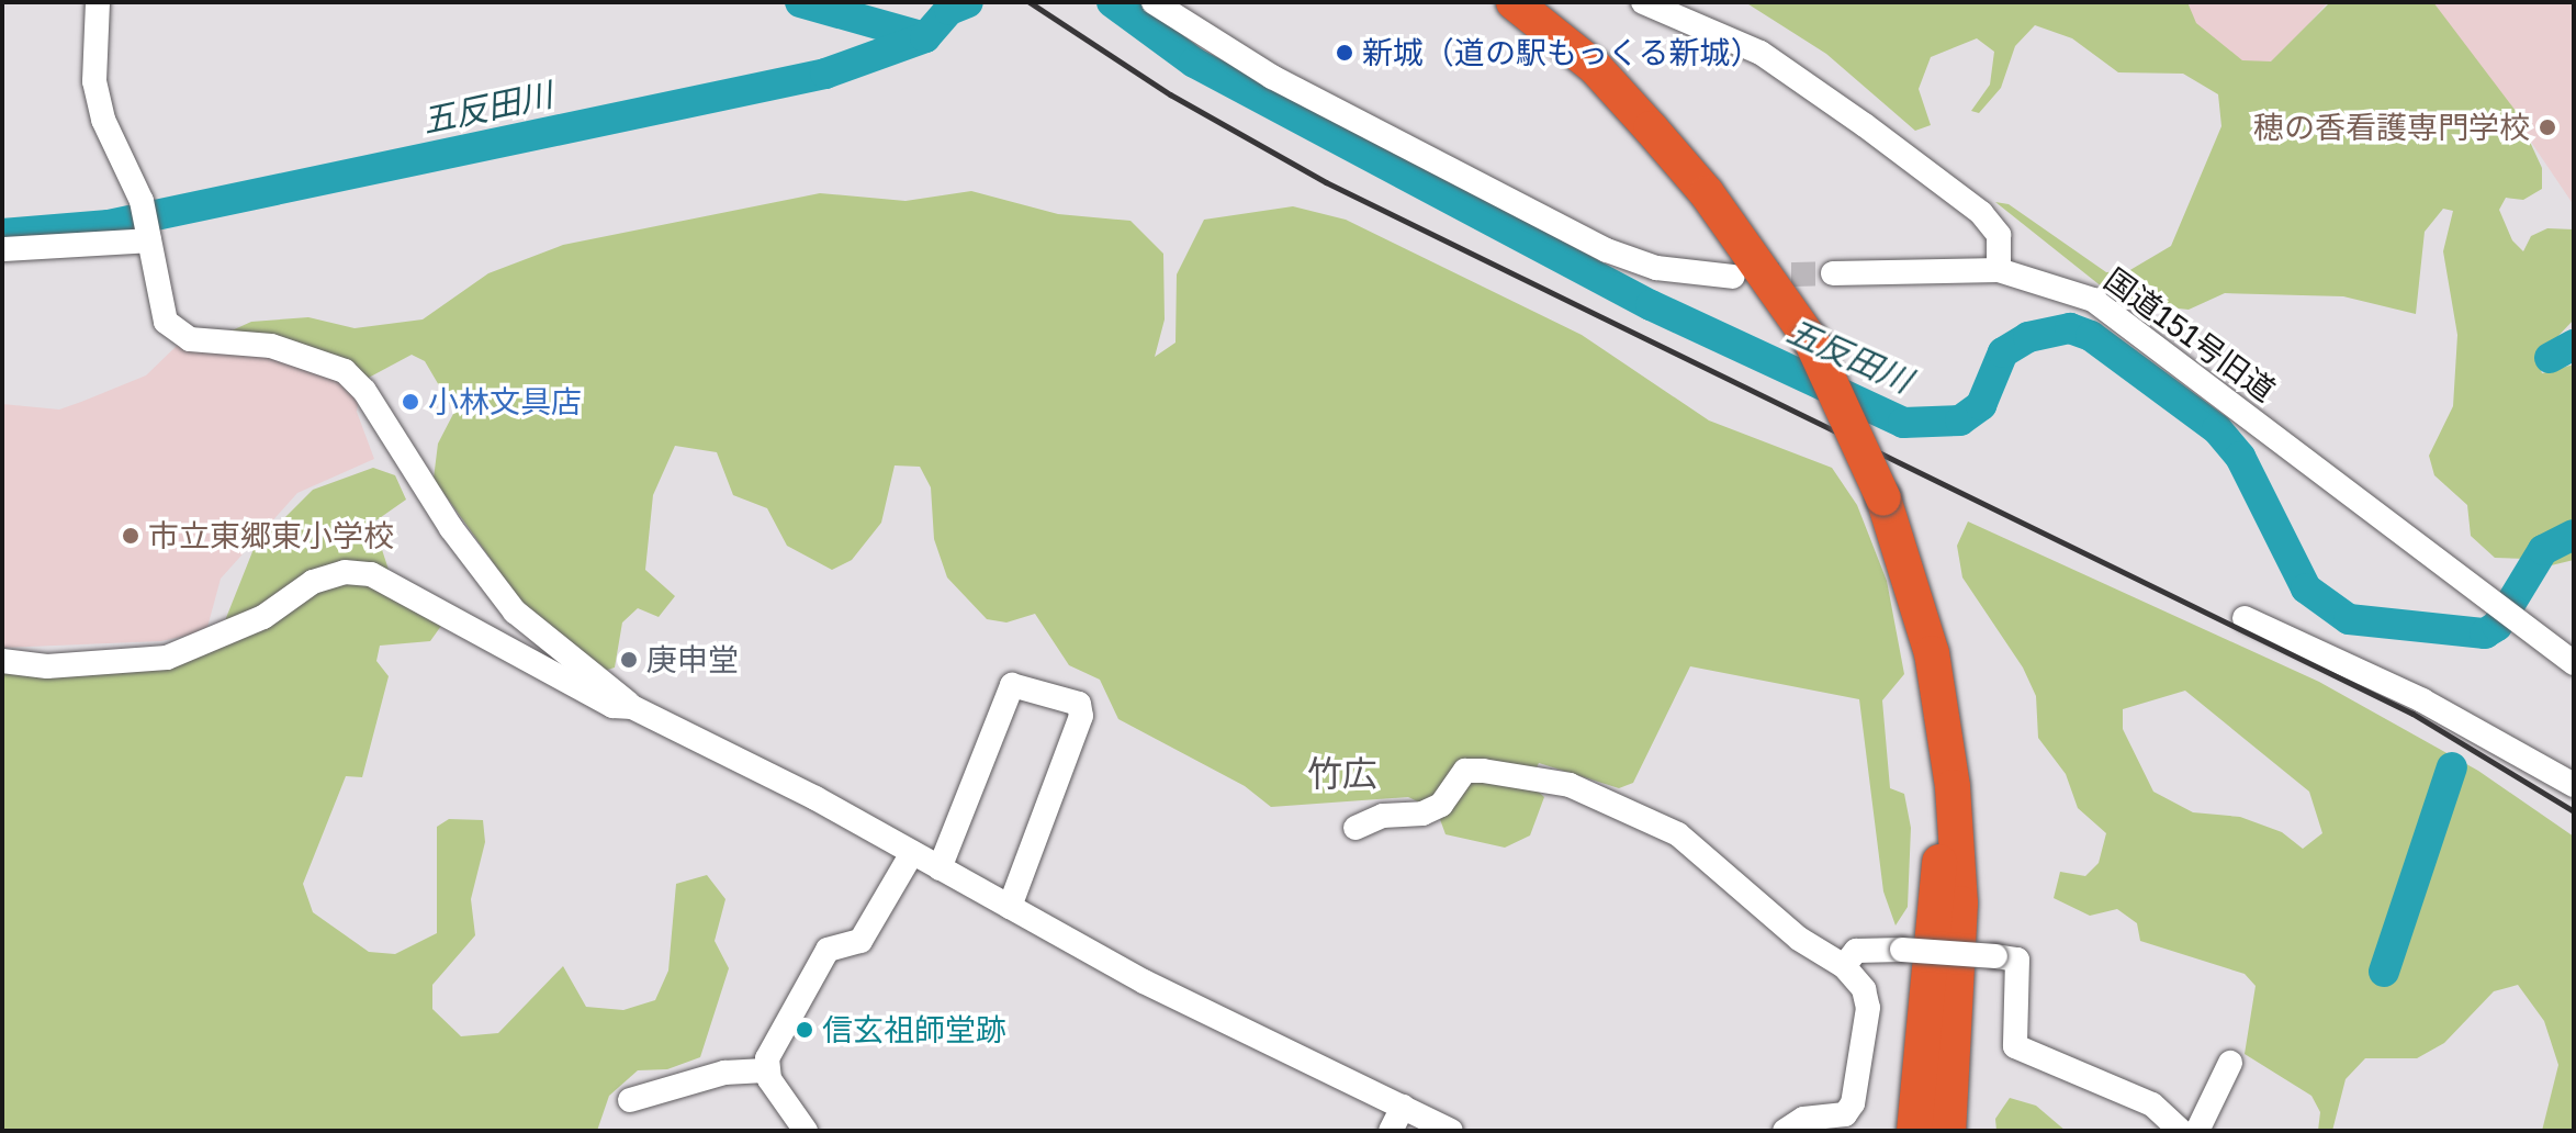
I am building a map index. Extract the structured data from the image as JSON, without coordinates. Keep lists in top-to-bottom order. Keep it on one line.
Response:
{"streets":{"street":["国道151号旧道"]},"districts":["竹広"],"water":["五反田川"],"places":["新城（道の駅もっくる新城）","穂の香看護専門学校","小林文具店","市立東郷東小学校","庚申堂","信玄祖師堂跡"]}
